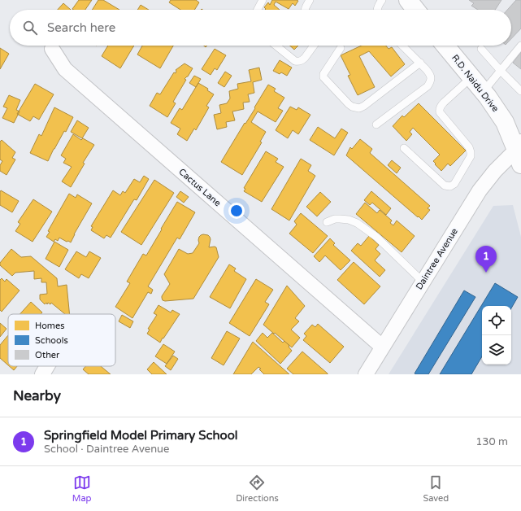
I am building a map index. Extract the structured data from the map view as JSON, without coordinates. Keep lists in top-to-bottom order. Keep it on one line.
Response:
{"streets":{"street":["R.D. Naidu Drive","Cactus Lane","Daintree Avenue"]},"crossings":[["R.D. Naidu Drive","Daintree Avenue"],["Cactus Lane","Daintree Avenue"]],"legend":["Homes","Schools","Other"],"page":{"search":"Search here","pins":"1","heading":"Nearby","list":[{"mark":"1","name":"Springfield Model Primary School","note":"School · Daintree Avenue","value":"130 m"}],"nav":["Map","Directions","Saved"]}}
